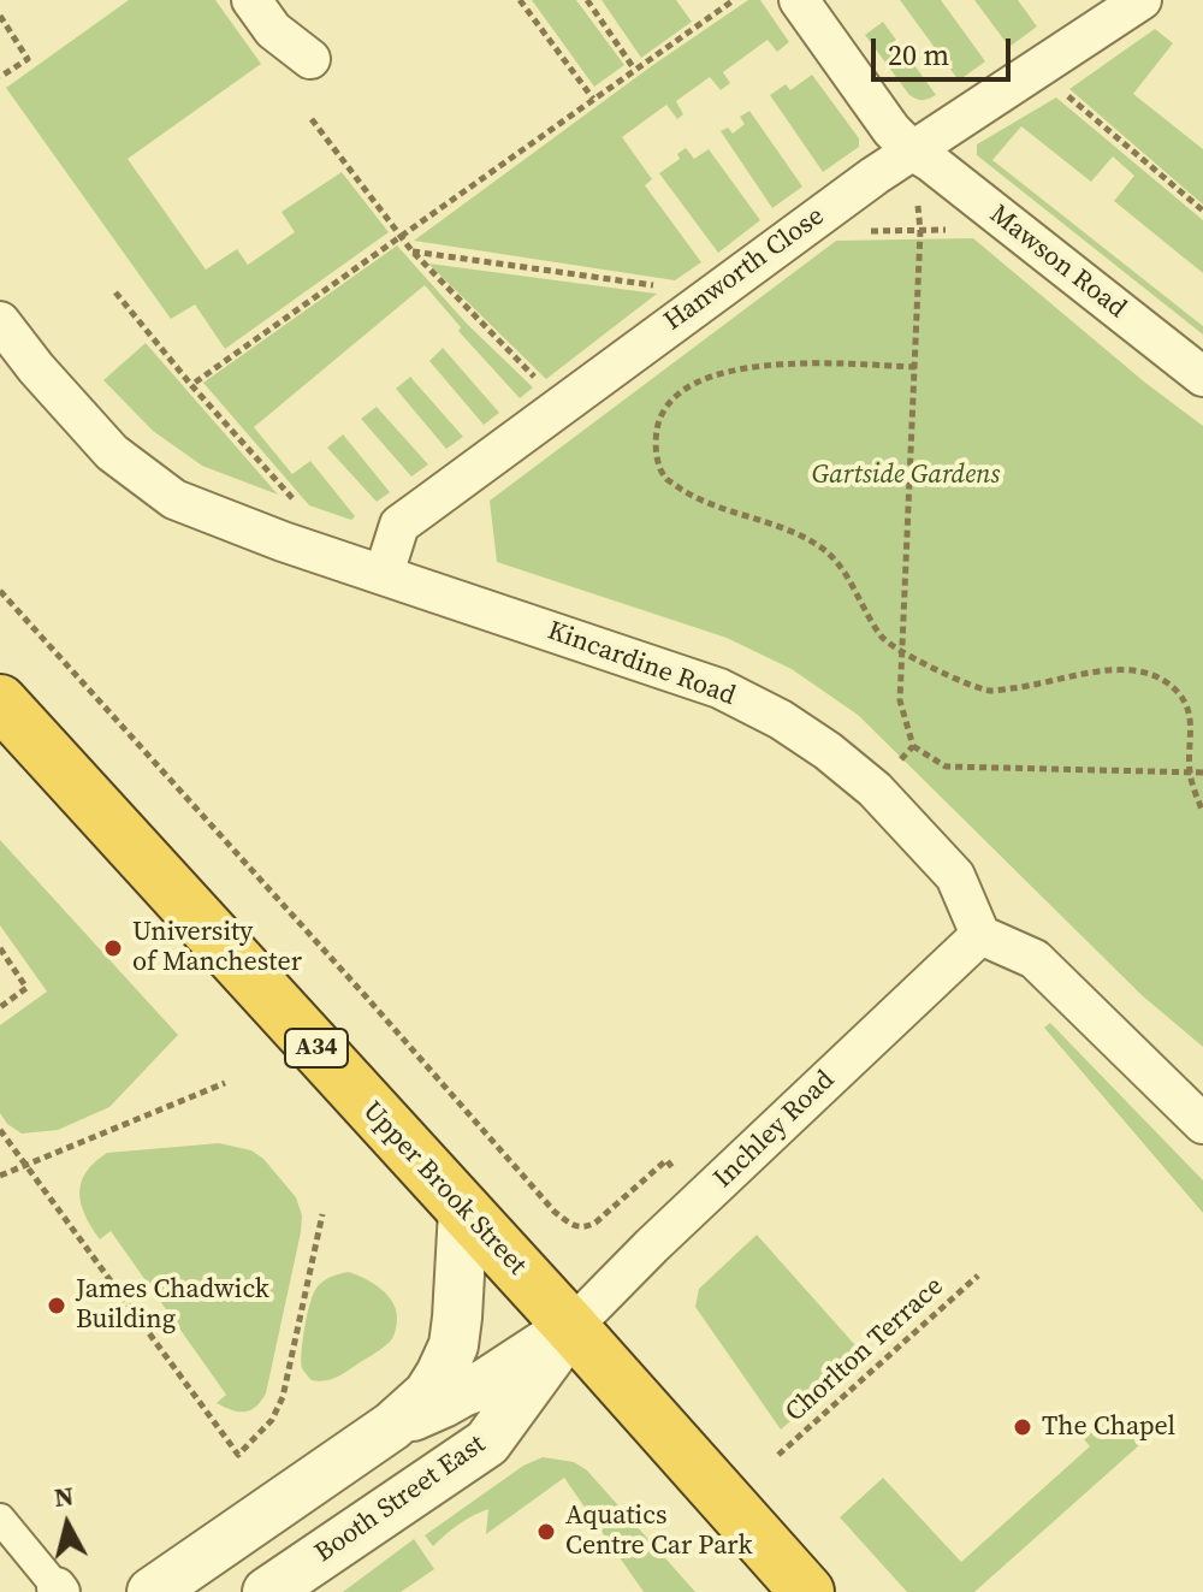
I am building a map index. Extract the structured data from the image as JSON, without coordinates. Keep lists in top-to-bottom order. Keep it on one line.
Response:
{"streets":{"highway":["A34","Upper Brook Street"],"street":["Mawson Road","Hanworth Close","Kincardine Road","Inchley Road","Booth Street East"],"path":["Chorlton Terrace"]},"crossings":[["Mawson Road","Hanworth Close"],["Hanworth Close","Kincardine Road"],["Kincardine Road","Inchley Road"],["Inchley Road","Upper Brook Street"],["Inchley Road","Booth Street East"],["Upper Brook Street","Booth Street East"]],"parks":["Gartside Gardens"],"places":["University of Manchester","James Chadwick Building","The Chapel","Aquatics Centre Car Park"],"scale_bar":"20 m","north":"top"}
